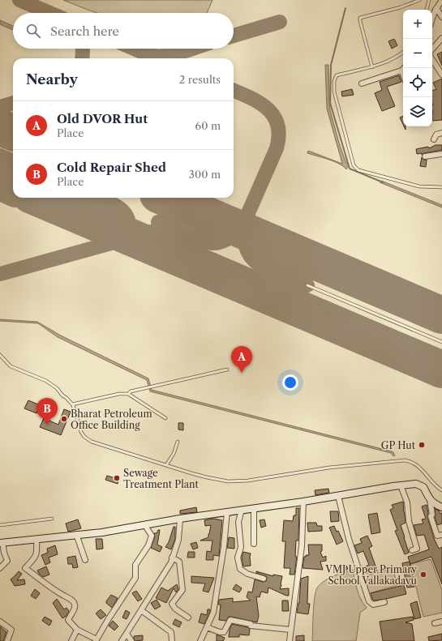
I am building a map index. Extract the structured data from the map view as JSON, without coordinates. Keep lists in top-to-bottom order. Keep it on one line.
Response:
{"places":["Bharat Petroleum Office Building","GP Hut","Sewage Treatment Plant","VMJ Upper Primary School Vallakadavu"],"page":{"map_buttons":["+","−"],"search":"Search here","heading":["Nearby","2 results"],"list":[{"mark":"A","name":"Old DVOR Hut","note":"Place","value":"60 m"},{"mark":"B","name":"Cold Repair Shed","note":"Place","value":"300 m"}],"pins":["A","B"]}}
